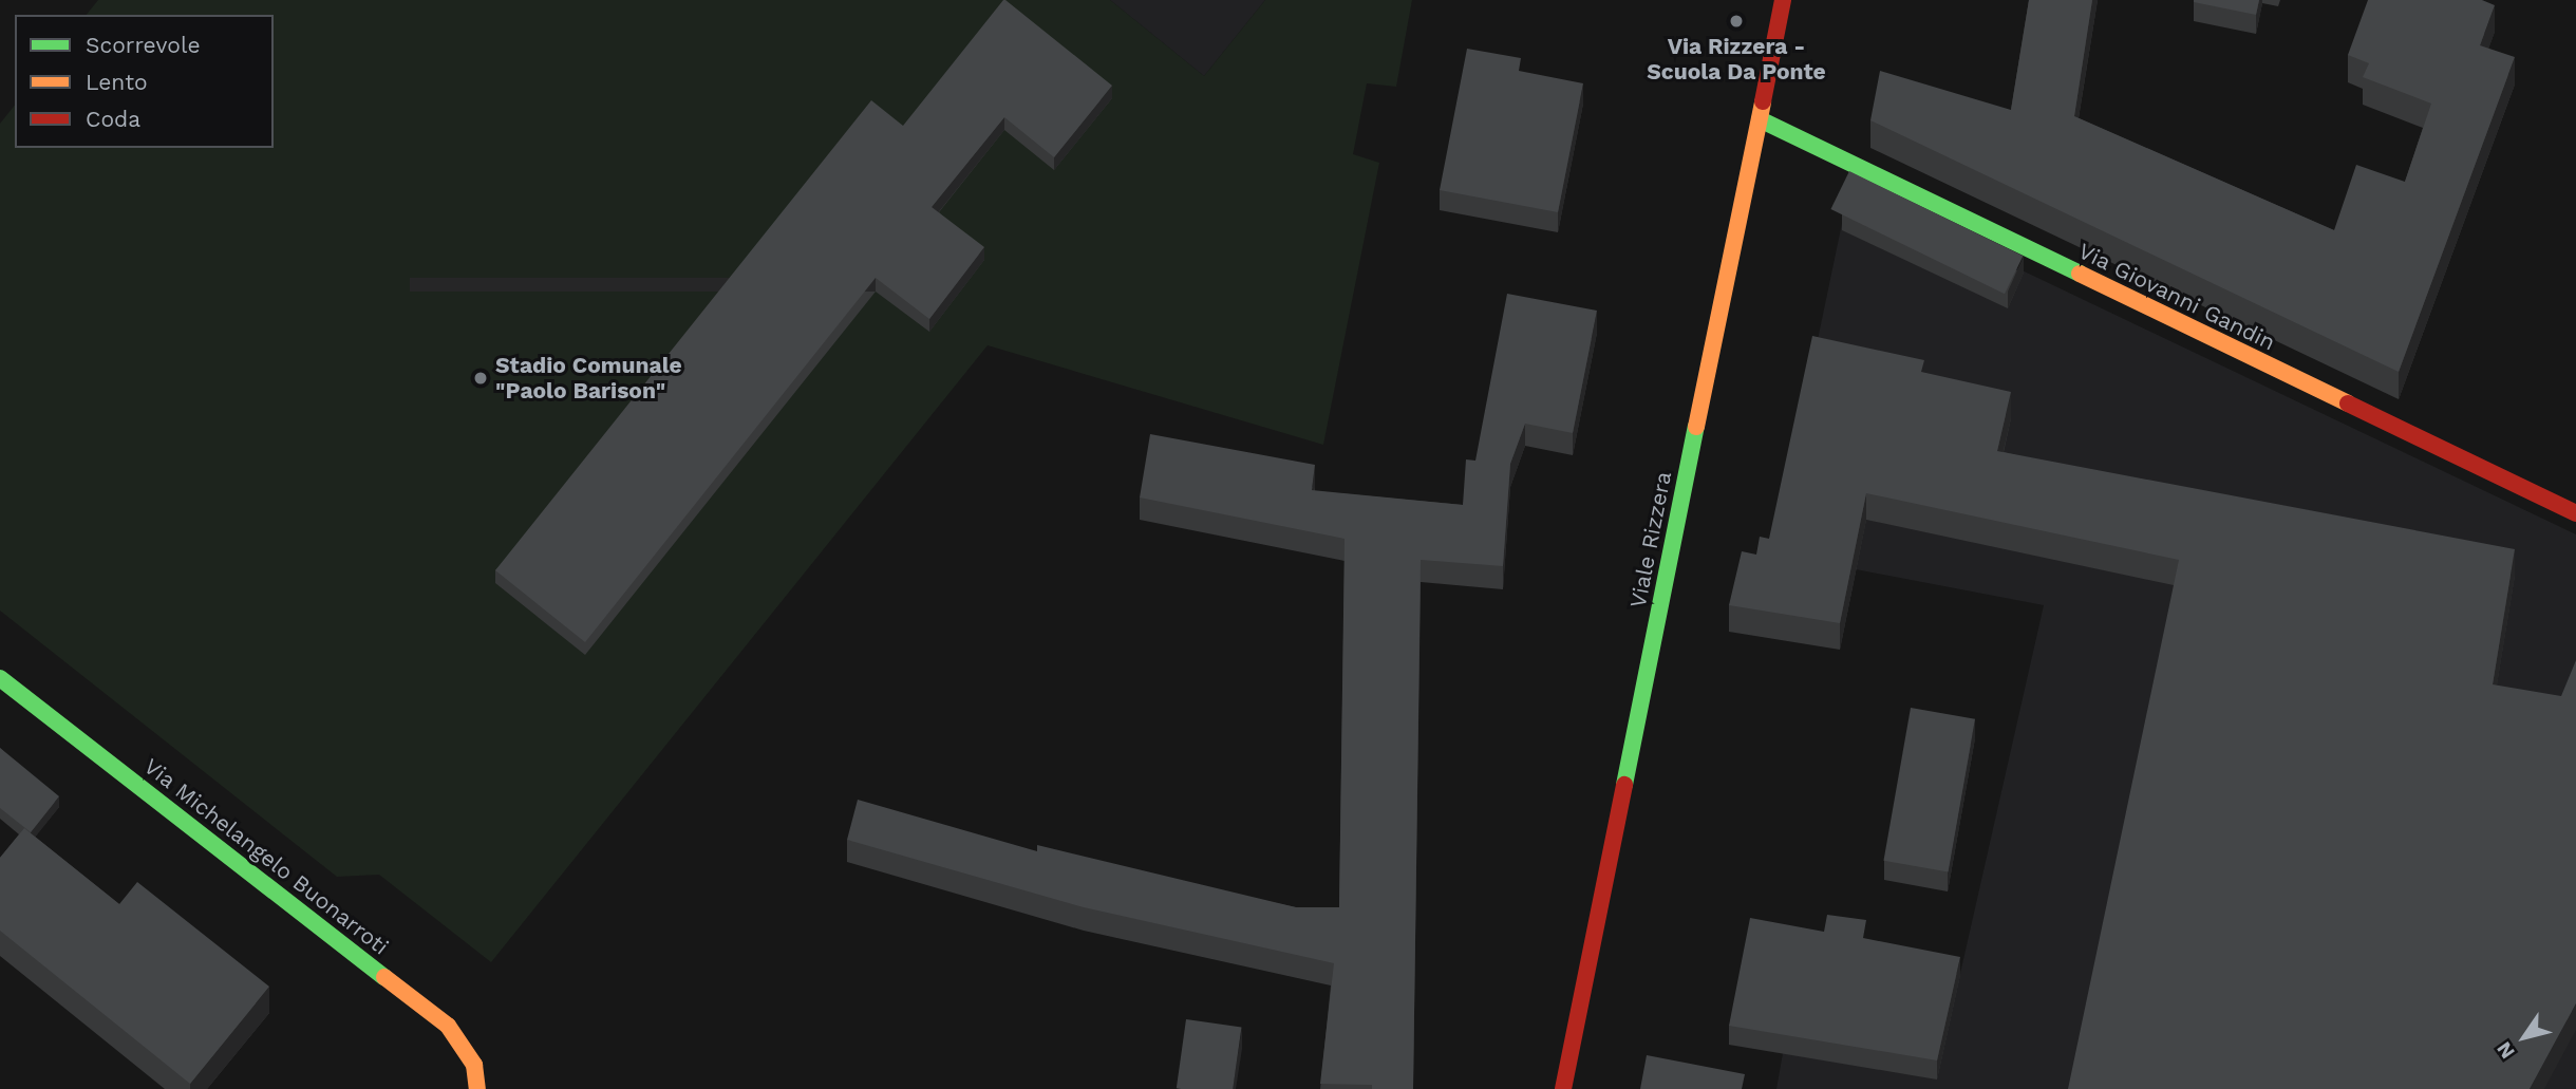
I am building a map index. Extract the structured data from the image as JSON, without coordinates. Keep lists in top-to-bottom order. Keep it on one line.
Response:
{"streets":{"street":["Via Giovanni Gandin","Viale Rizzera","Via Michelangelo Buonarroti"]},"crossings":[["Via Giovanni Gandin","Viale Rizzera"]],"places":["Via Rizzera - Scuola Da Ponte","Stadio Comunale \"Paolo Barison\""],"legend":["Scorrevole","Lento","Coda"],"north":"bottom left"}
